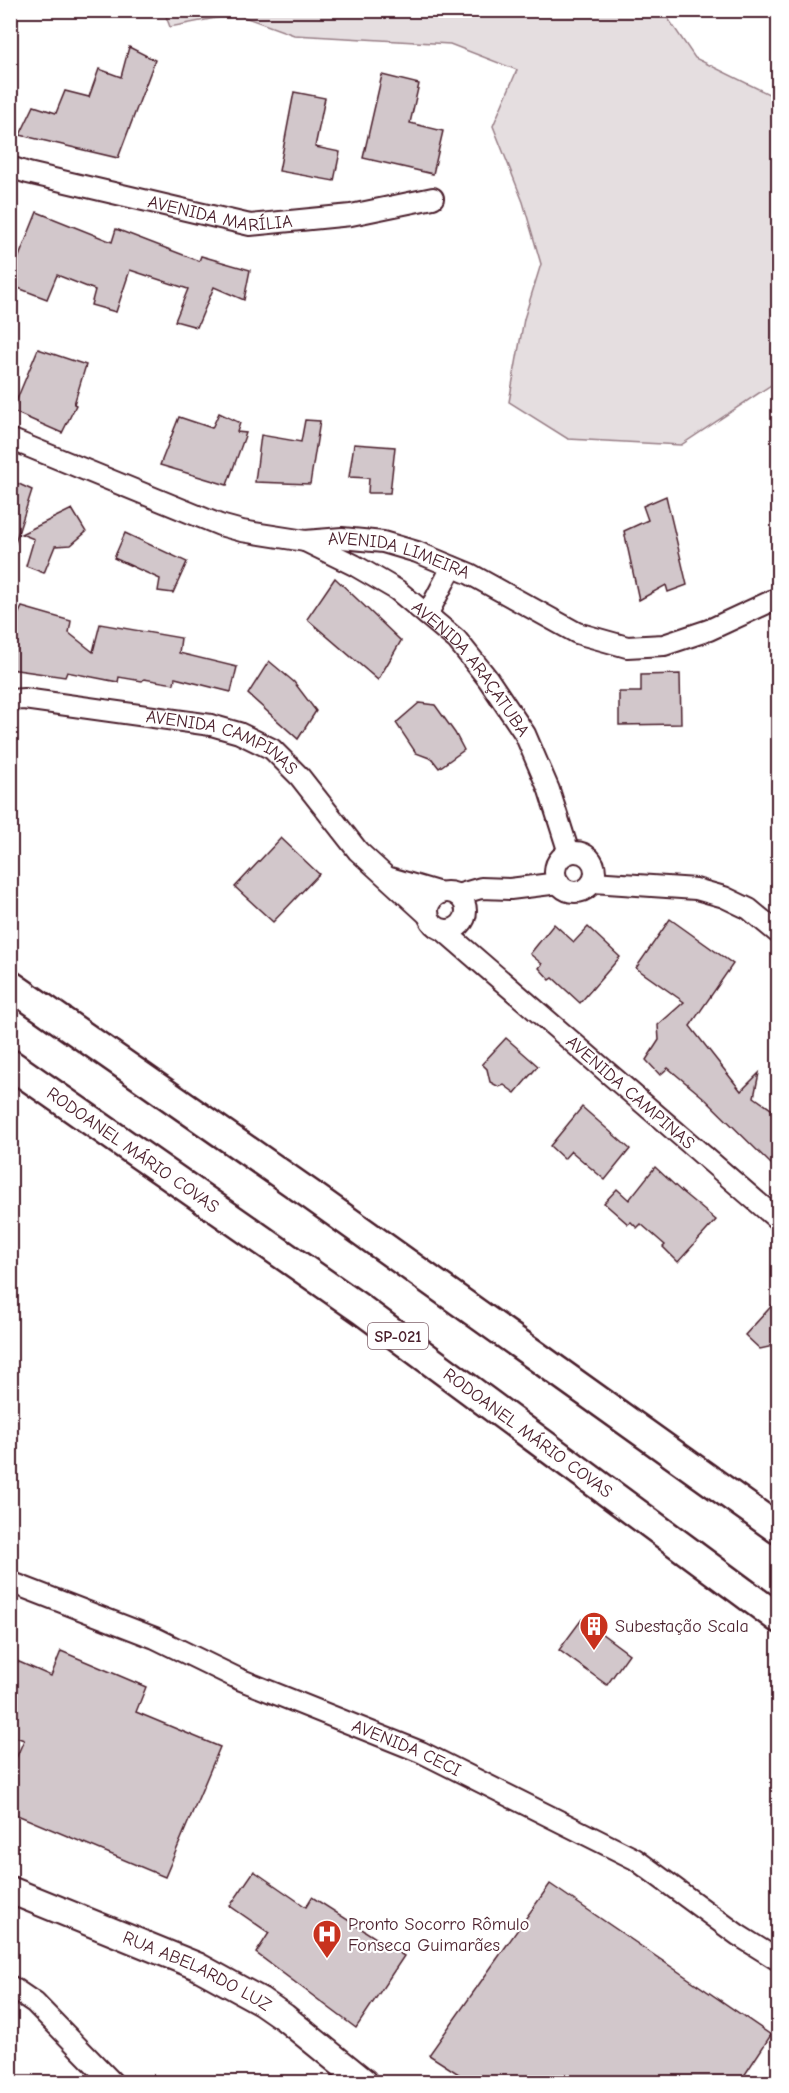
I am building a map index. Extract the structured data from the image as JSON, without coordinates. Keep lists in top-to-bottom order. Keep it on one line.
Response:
{"streets":{"highway":["RODOANEL MÁRIO COVAS","SP-021"],"main road":["RUA ABELARDO LUZ"],"street":["AVENIDA MARÍLIA","AVENIDA LIMEIRA","AVENIDA ARAÇATUBA","AVENIDA CAMPINAS","AVENIDA CECI"]},"crossings":[["AVENIDA LIMEIRA","AVENIDA ARAÇATUBA"]],"places":{"building":["Subestação Scala"],"hospital":["Pronto Socorro Rômulo Fonseca Guimarães"]}}
